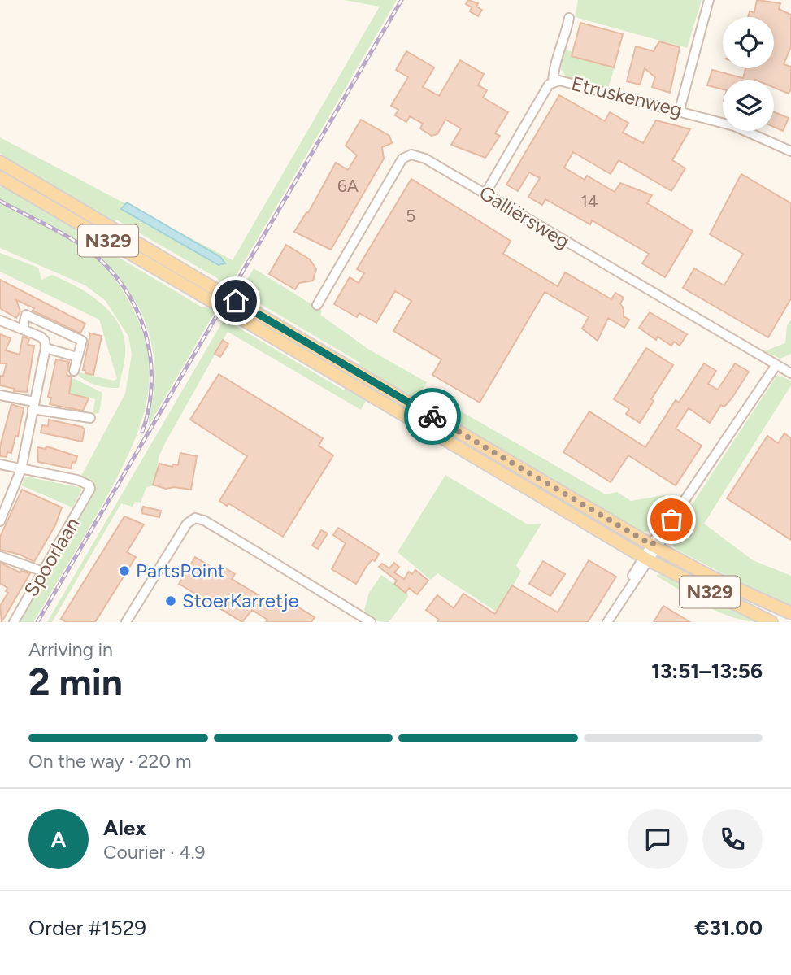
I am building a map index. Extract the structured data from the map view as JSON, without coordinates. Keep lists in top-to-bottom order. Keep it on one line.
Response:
{"streets":{"main road":["N329"],"street":["Etruskenweg","Galliërsweg","Spoorlaan"]},"crossings":[["Etruskenweg","Galliërsweg"]],"places":["PartsPoint","StoerKarretje"],"house_numbers":["6A","14","5"],"page":{"heading":["2 min","Arriving in","13:51–13:56"],"panel":["Alex","Courier · 4.9","Order #1529","€31.00"],"bar":"On the way · 220 m","round":"A"}}
